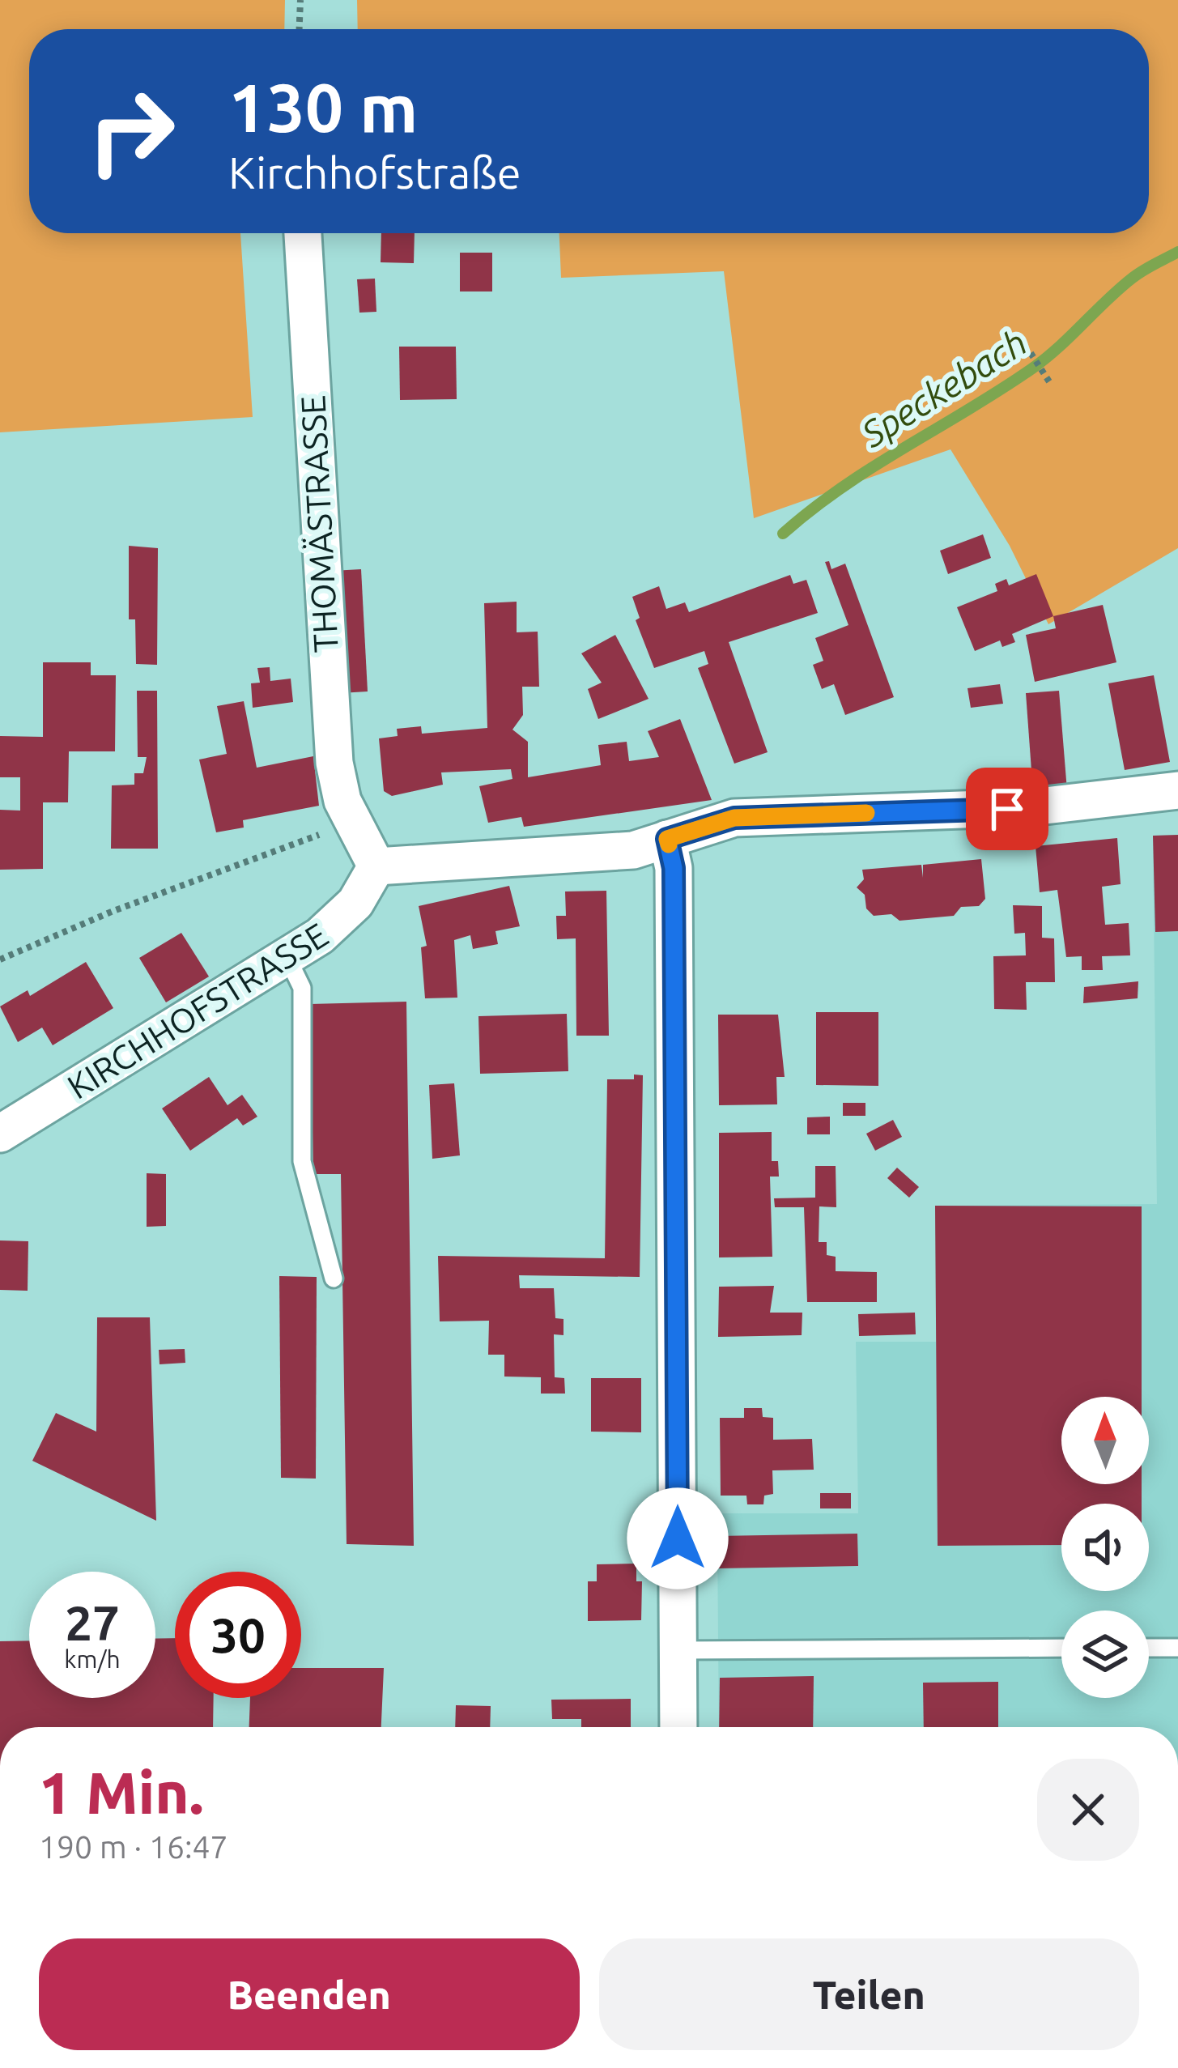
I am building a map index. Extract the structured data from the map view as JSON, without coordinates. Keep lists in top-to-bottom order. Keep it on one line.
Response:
{"streets":{"street":["THOMÄSTRASSE","KIRCHHOFSTRASSE"]},"water":["Speckebach"],"north":"top","page":{"turn":["130 m","Kirchhofstraße"],"speed":"27 km/h","limit":"30","heading":["1 Min.","190 m · 16:47"],"buttons":["Beenden","Teilen"]}}
